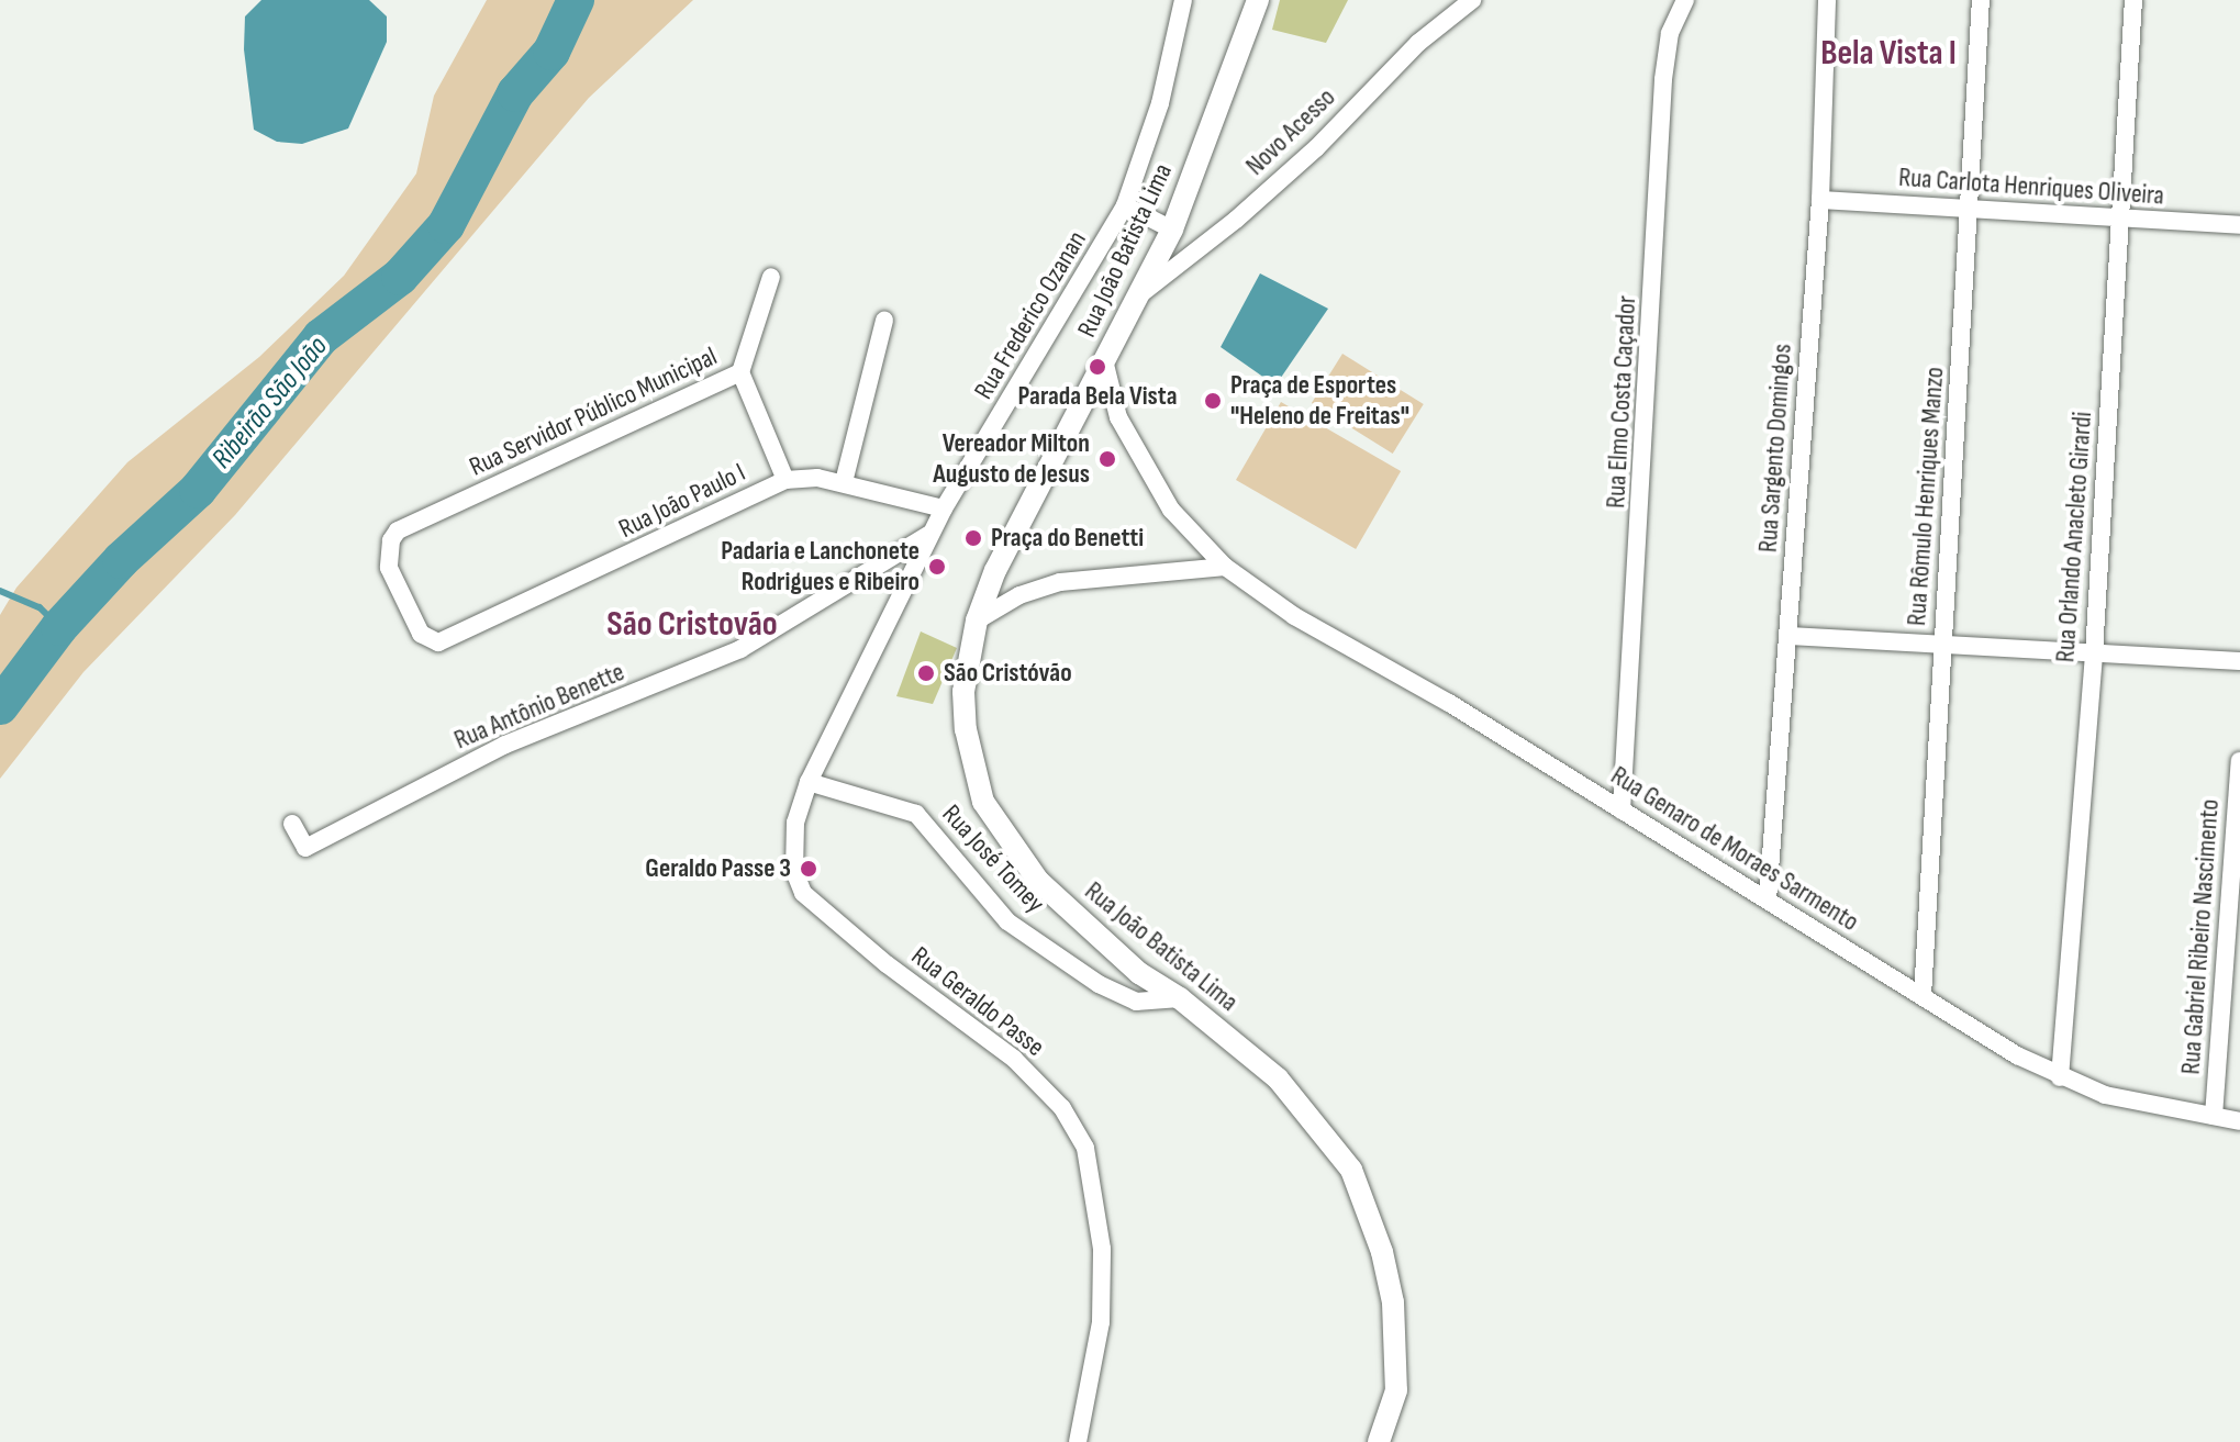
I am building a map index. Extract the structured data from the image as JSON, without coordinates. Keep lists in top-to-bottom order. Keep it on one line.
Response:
{"streets":{"street":["Novo Acesso","Rua Carlota Henriques Oliveira","Rua João Batista Lima","Rua Frederico Ozanan","Rua Elmo Costa Caçador","Rua Servidor Público Municipal","Rua Sargento Domingos","Rua Rômulo Henriques Manzo","Rua João Paulo I","Rua Orlando Anacleto Girardi","Rua Antônio Benette","Rua Genaro de Moraes Sarmento","Rua José Tomey","Rua Gabriel Ribeiro Nascimento","Rua Geraldo Passe"]},"crossings":[["Novo Acesso","Rua João Batista Lima"],["Rua Carlota Henriques Oliveira","Rua Sargento Domingos"],["Rua Carlota Henriques Oliveira","Rua Rômulo Henriques Manzo"],["Rua Carlota Henriques Oliveira","Rua Orlando Anacleto Girardi"],["Rua João Batista Lima","Rua Genaro de Moraes Sarmento"],["Rua João Batista Lima","Rua José Tomey"],["Rua Frederico Ozanan","Rua João Paulo I"],["Rua Frederico Ozanan","Rua Antônio Benette"],["Rua Frederico Ozanan","Rua José Tomey"],["Rua Frederico Ozanan","Rua Geraldo Passe"],["Rua Elmo Costa Caçador","Rua Genaro de Moraes Sarmento"],["Rua Servidor Público Municipal","Rua João Paulo I"],["Rua Sargento Domingos","Rua Genaro de Moraes Sarmento"],["Rua Rômulo Henriques Manzo","Rua Genaro de Moraes Sarmento"],["Rua Orlando Anacleto Girardi","Rua Genaro de Moraes Sarmento"],["Rua Genaro de Moraes Sarmento","Rua Gabriel Ribeiro Nascimento"],["Rua José Tomey","Rua Geraldo Passe"]],"districts":["Bela Vista I","São Cristovão"],"water":["Ribeirão São João"],"places":["Parada Bela Vista","Praça de Esportes \"Heleno de Freitas\"","Vereador Milton Augusto de Jesus","Praça do Benetti","Padaria e Lanchonete Rodrigues e Ribeiro","São Cristóvão","Geraldo Passe 3"]}
